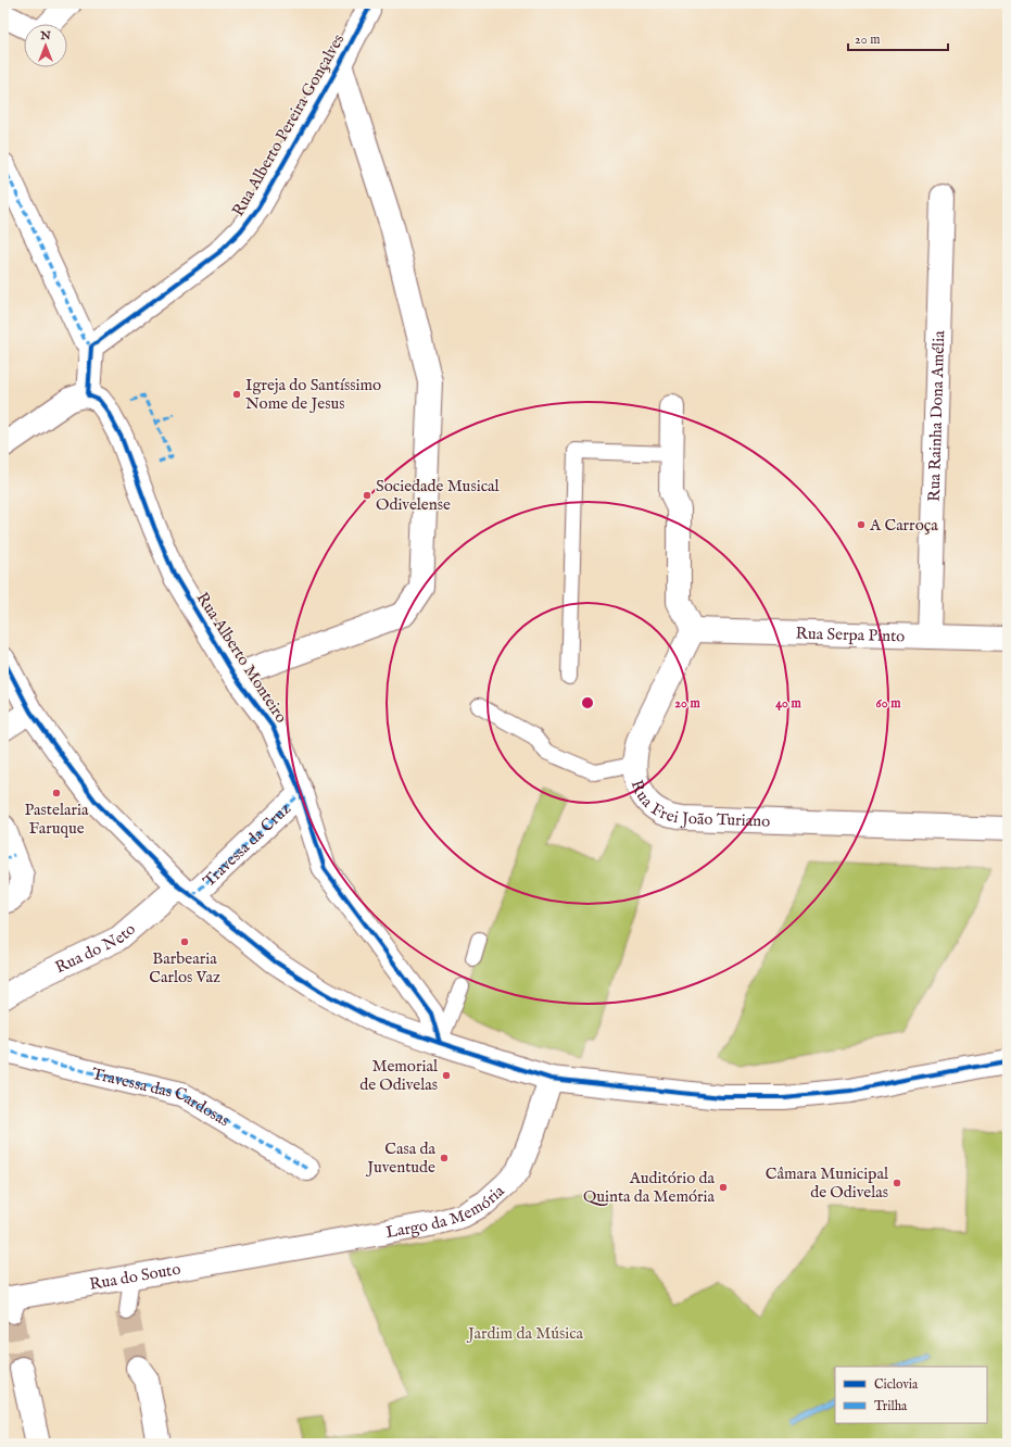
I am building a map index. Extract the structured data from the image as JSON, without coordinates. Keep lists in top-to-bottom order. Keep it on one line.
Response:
{"streets":{"street":["Rua Alberto Pereira Gonçalves","Rua Rainha Dona Amélia","Rua Serpa Pinto","Rua Alberto Monteiro","Rua Frei João Turiano","Travessa da Cruz","Rua do Neto","Travessa das Cardosas","Largo da Memória","Rua do Souto"]},"crossings":[["Rua Rainha Dona Amélia","Rua Serpa Pinto"],["Rua Serpa Pinto","Rua Frei João Turiano"],["Rua Alberto Monteiro","Travessa da Cruz"],["Travessa da Cruz","Rua do Neto"],["Largo da Memória","Rua do Souto"]],"parks":["Jardim da Música"],"places":["Igreja do Santíssimo Nome de Jesus","Sociedade Musical Odivelense","A Carroça","Pastelaria Faruque","Barbearia Carlos Vaz","Memorial de Odivelas","Casa da Juventude","Câmara Municipal de Odivelas","Auditório da Quinta da Memória"],"legend":["Ciclovia","Trilha"],"scale_bar":"20 m","north":"top","rings":["20 m","40 m","60 m"]}
